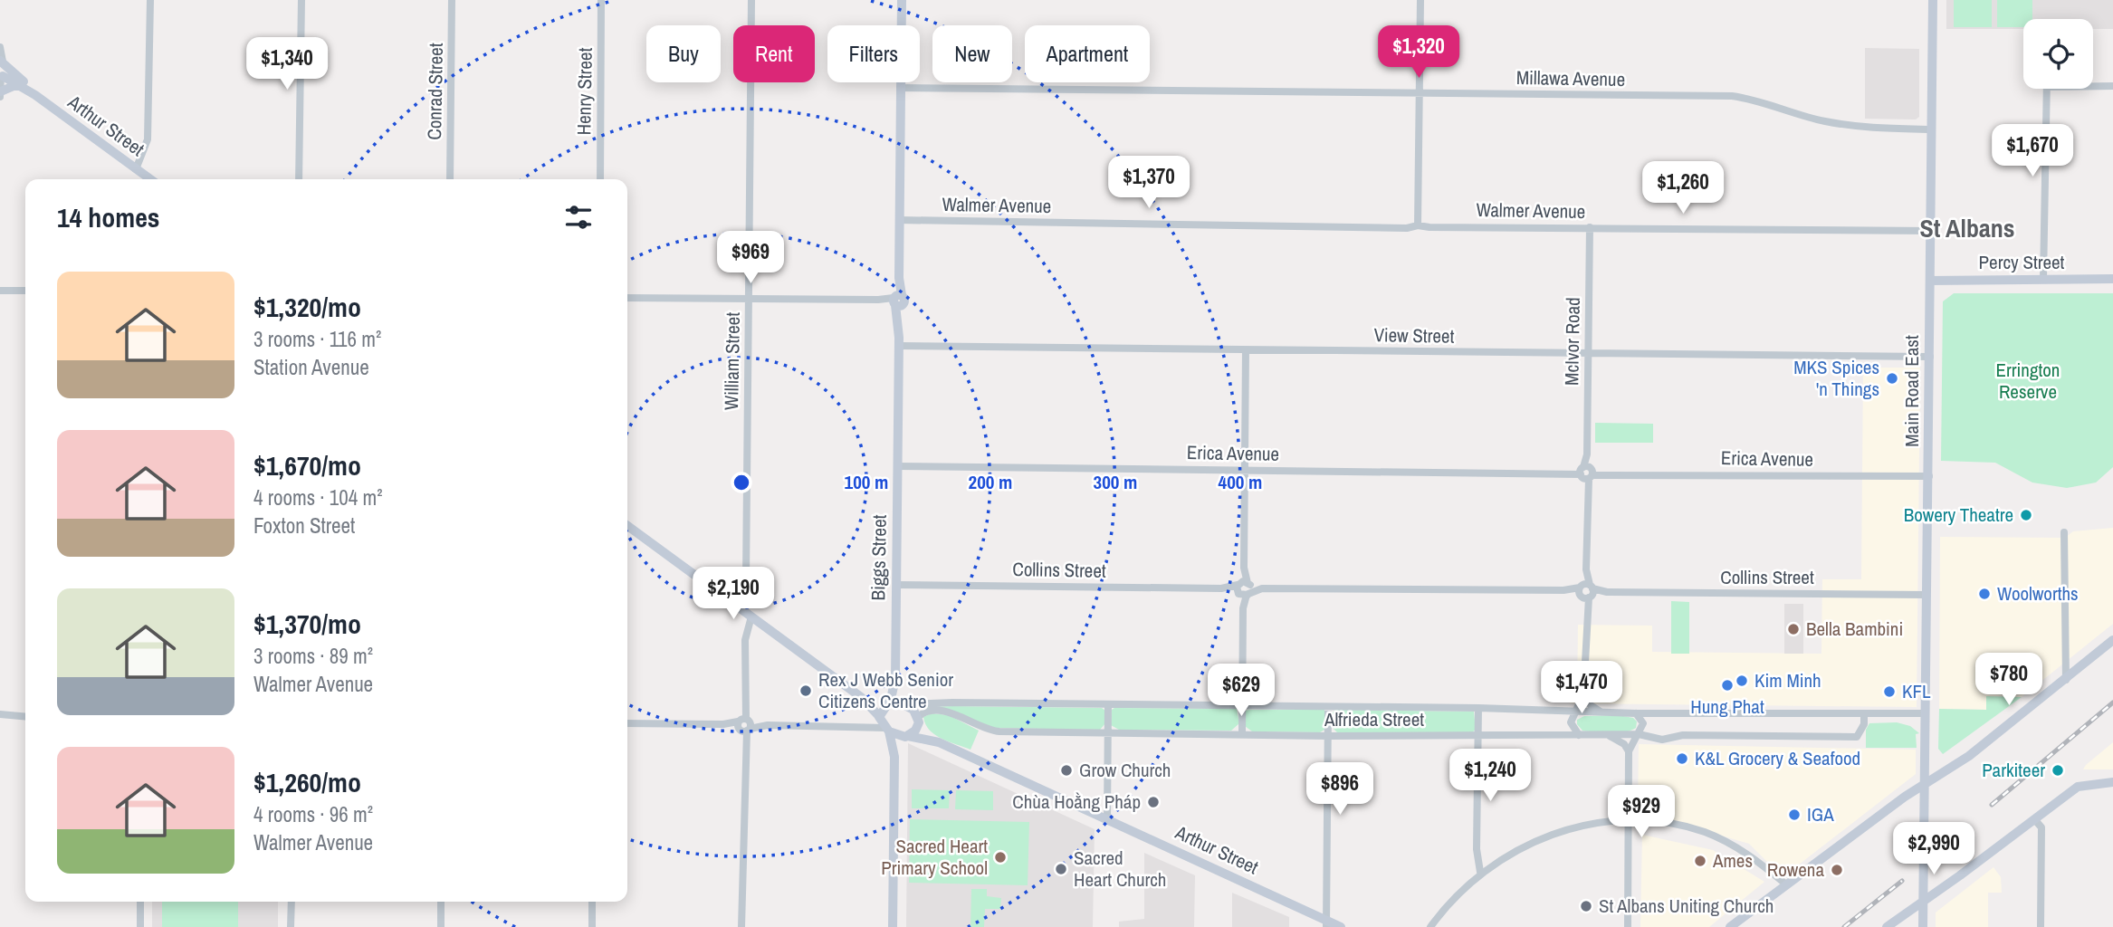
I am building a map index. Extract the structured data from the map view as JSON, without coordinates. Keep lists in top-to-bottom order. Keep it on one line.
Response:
{"streets":{"street":["Millawa Avenue","Conrad Street","Henry Street","Arthur Street","Walmer Avenue","Percy Street","View Street","McIvor Road","William Street","Main Road East","Erica Avenue","Biggs Street","Collins Street","Alfrieda Street"]},"crossings":[["Millawa Avenue","Main Road East"],["Millawa Avenue","Biggs Street"],["Arthur Street","Biggs Street"],["Arthur Street","Alfrieda Street"],["Walmer Avenue","McIvor Road"],["Walmer Avenue","Main Road East"],["Walmer Avenue","Biggs Street"],["Percy Street","Main Road East"],["View Street","McIvor Road"],["View Street","Main Road East"],["View Street","Biggs Street"],["McIvor Road","Erica Avenue"],["McIvor Road","Collins Street"],["McIvor Road","Alfrieda Street"],["Main Road East","Erica Avenue"],["Main Road East","Collins Street"],["Main Road East","Alfrieda Street"],["Erica Avenue","Biggs Street"],["Biggs Street","Collins Street"],["Biggs Street","Alfrieda Street"]],"districts":["St Albans"],"parks":["Errington Reserve"],"places":["MKS Spices 'n Things","Bowery Theatre","Woolworths","Bella Bambini","Kim Minh","Hung Phat","Rex J Webb Senior Citizens Centre","KFL","K&L Grocery & Seafood","Grow Church","Parkiteer","Chùa Hoằng Pháp","IGA","Sacred Heart Primary School","Ames","Sacred Heart Church","Rowena","St Albans Uniting Church"],"page":{"price":["$1,320","$1,340","$1,670","$1,370","$1,260","$969","$2,190","$780","$1,470","$629","$1,240","$896","$929","$2,990"],"chip":["Buy","Rent","Filters","New","Apartment"],"heading":"14 homes","list":[{"name":"$1,320/mo","note":"3 rooms · 116 m² · Station Avenue"},{"name":"$1,670/mo","note":"4 rooms · 104 m² · Foxton Street"},{"name":"$1,370/mo","note":"3 rooms · 89 m² · Walmer Avenue"},{"name":"$1,260/mo","note":"4 rooms · 96 m² · Walmer Avenue"}]},"rings":["100 m","200 m","300 m","400 m"]}
